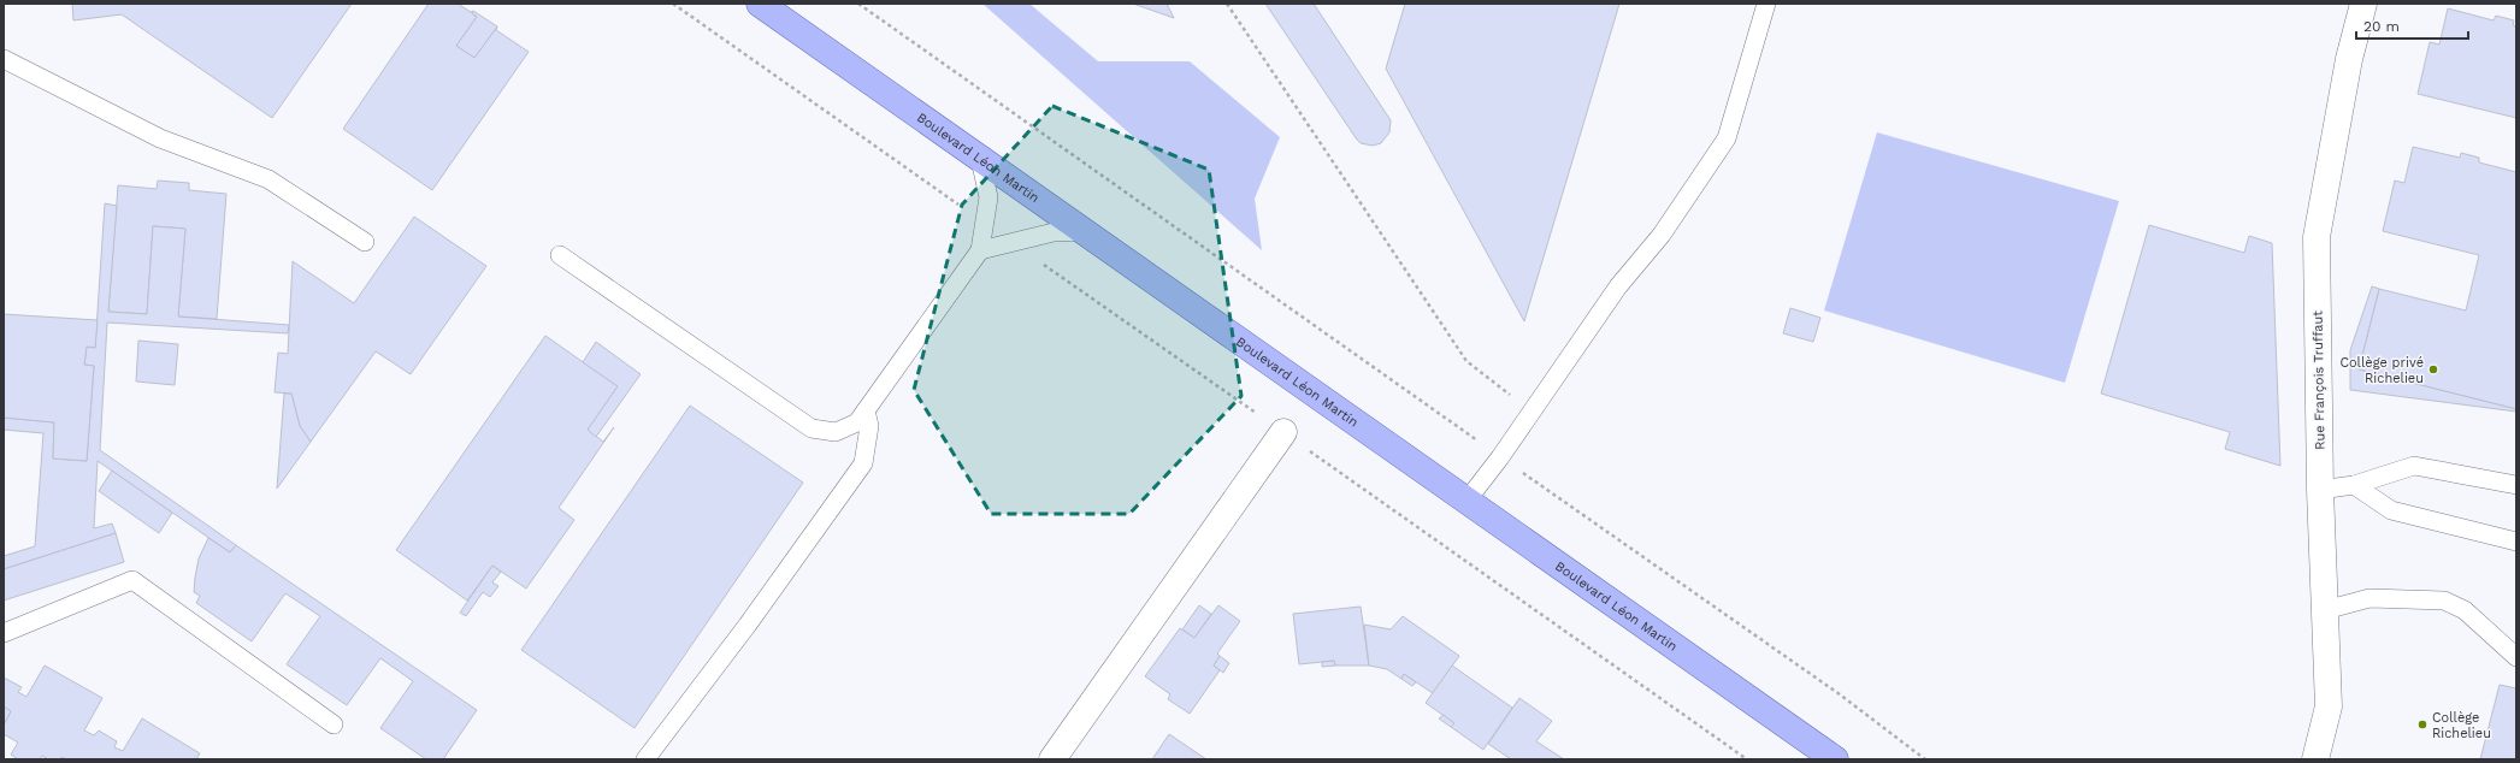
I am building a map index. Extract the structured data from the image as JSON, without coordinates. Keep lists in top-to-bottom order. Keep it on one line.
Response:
{"streets":{"main road":["Boulevard Léon Martin"],"street":["Rue François Truffaut"]},"places":["Collège privé Richelieu","Collège Richelieu"],"scale_bar":"20 m"}
